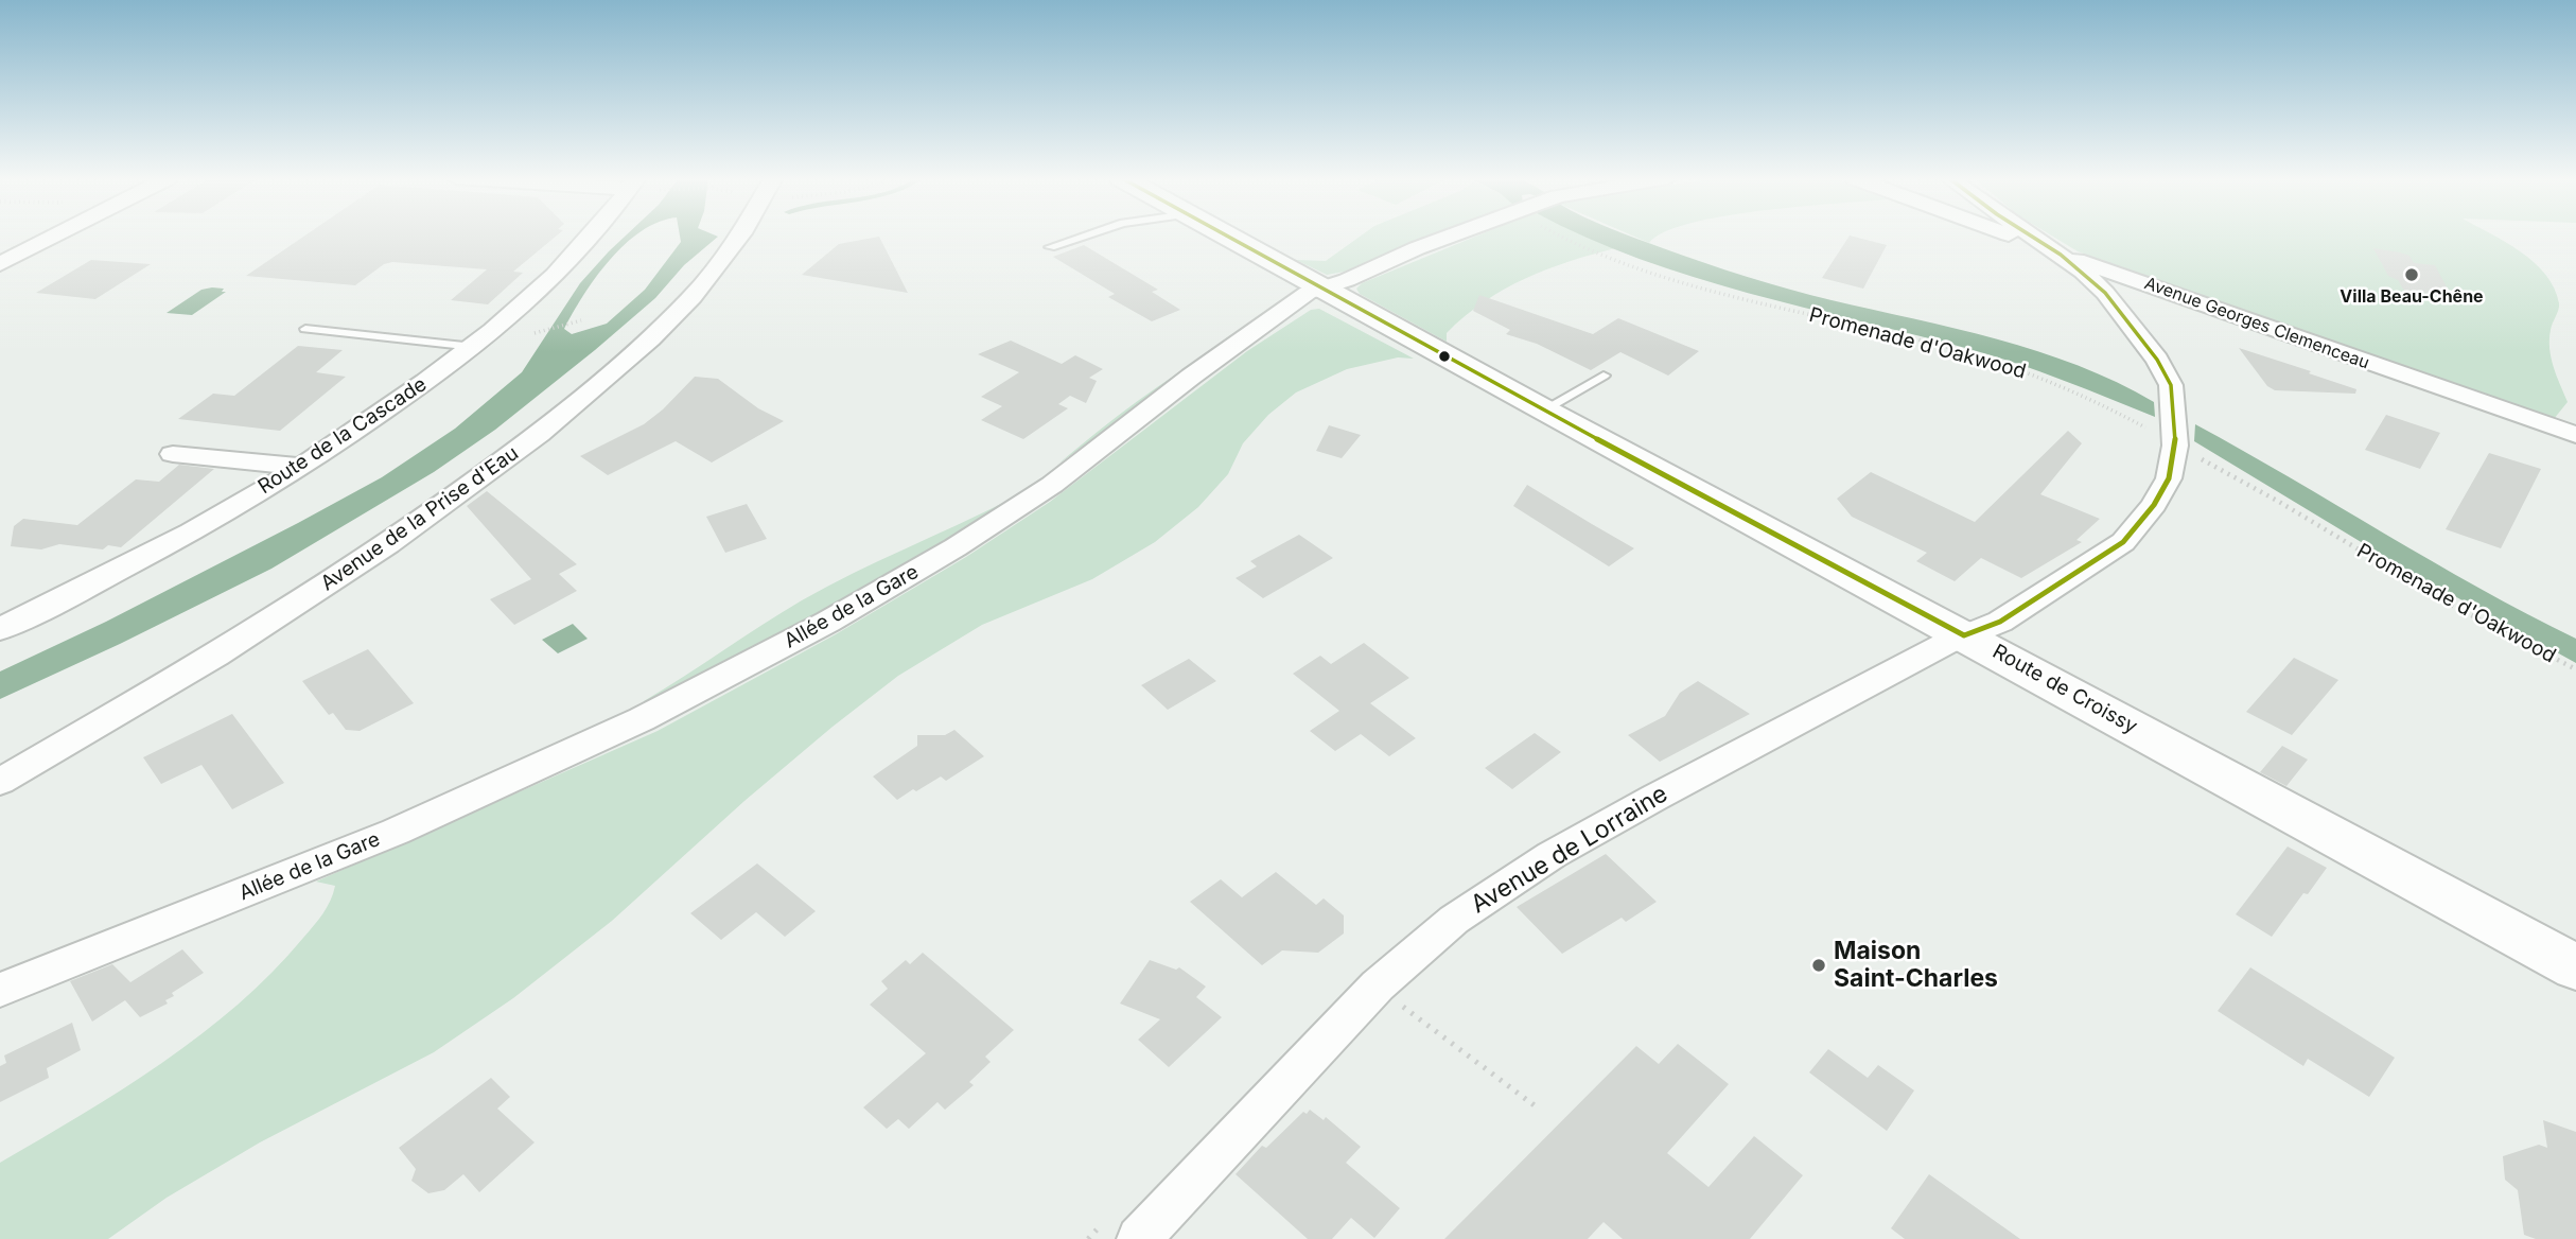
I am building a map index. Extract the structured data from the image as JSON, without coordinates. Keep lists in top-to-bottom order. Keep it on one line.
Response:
{"streets":{"main road":["Route de Croissy"],"street":["Avenue Georges Clemenceau","Route de la Cascade","Avenue de la Prise d'Eau","Allée de la Gare","Avenue de Lorraine"],"path":["Promenade d'Oakwood"]},"crossings":[["Avenue Georges Clemenceau","Avenue de Lorraine"],["Promenade d'Oakwood","Avenue de Lorraine"],["Allée de la Gare","Route de Croissy"],["Route de Croissy","Avenue de Lorraine"]],"places":["Villa Beau-Chêne","Maison Saint-Charles"]}
